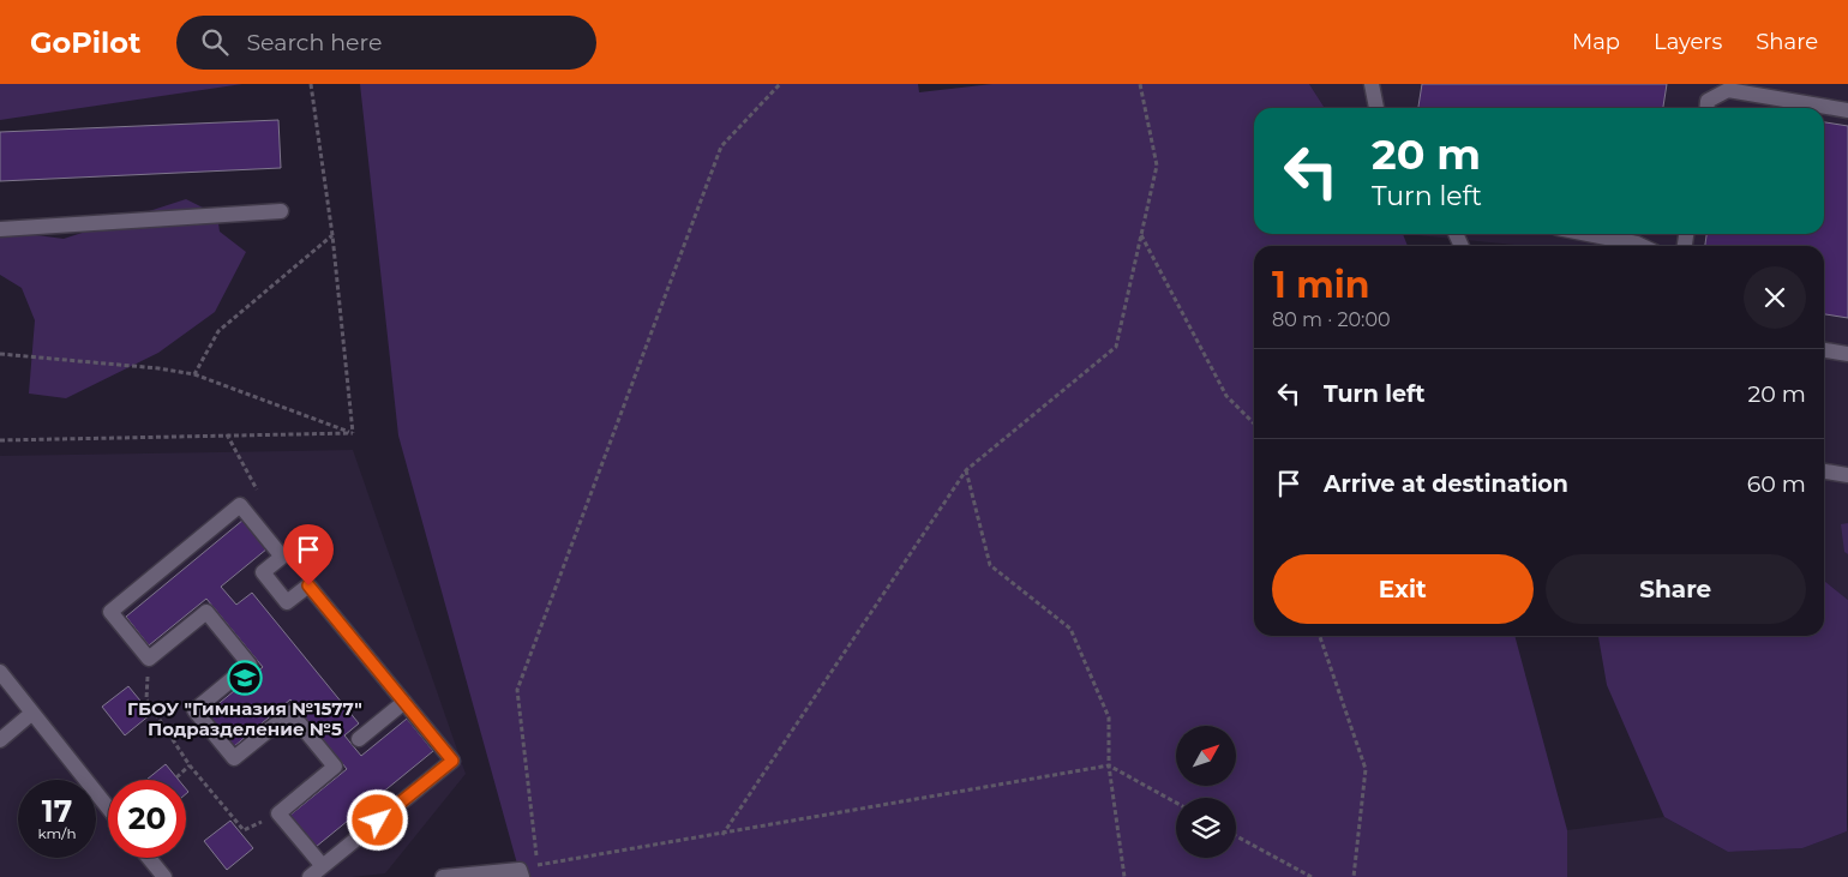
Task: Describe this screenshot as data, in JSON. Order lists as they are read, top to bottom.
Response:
{
  "places": {
    "school or university": ["ГБОУ \"Гимназия №1577\" Подразделение №5"]
  },
  "north": "top right",
  "page": {
    "header": "GoPilot",
    "search": "Search here",
    "nav": ["Map", "Layers", "Share"],
    "turn": ["20 m", "Turn left"],
    "heading": ["1 min", "80 m · 20:00"],
    "list": [
      {
        "name": "Turn left",
        "value": "20 m"
      },
      {
        "name": "Arrive at destination",
        "value": "60 m"
      }
    ],
    "buttons": ["Exit", "Share"],
    "speed": "17 km/h",
    "limit": "20"
  }
}
